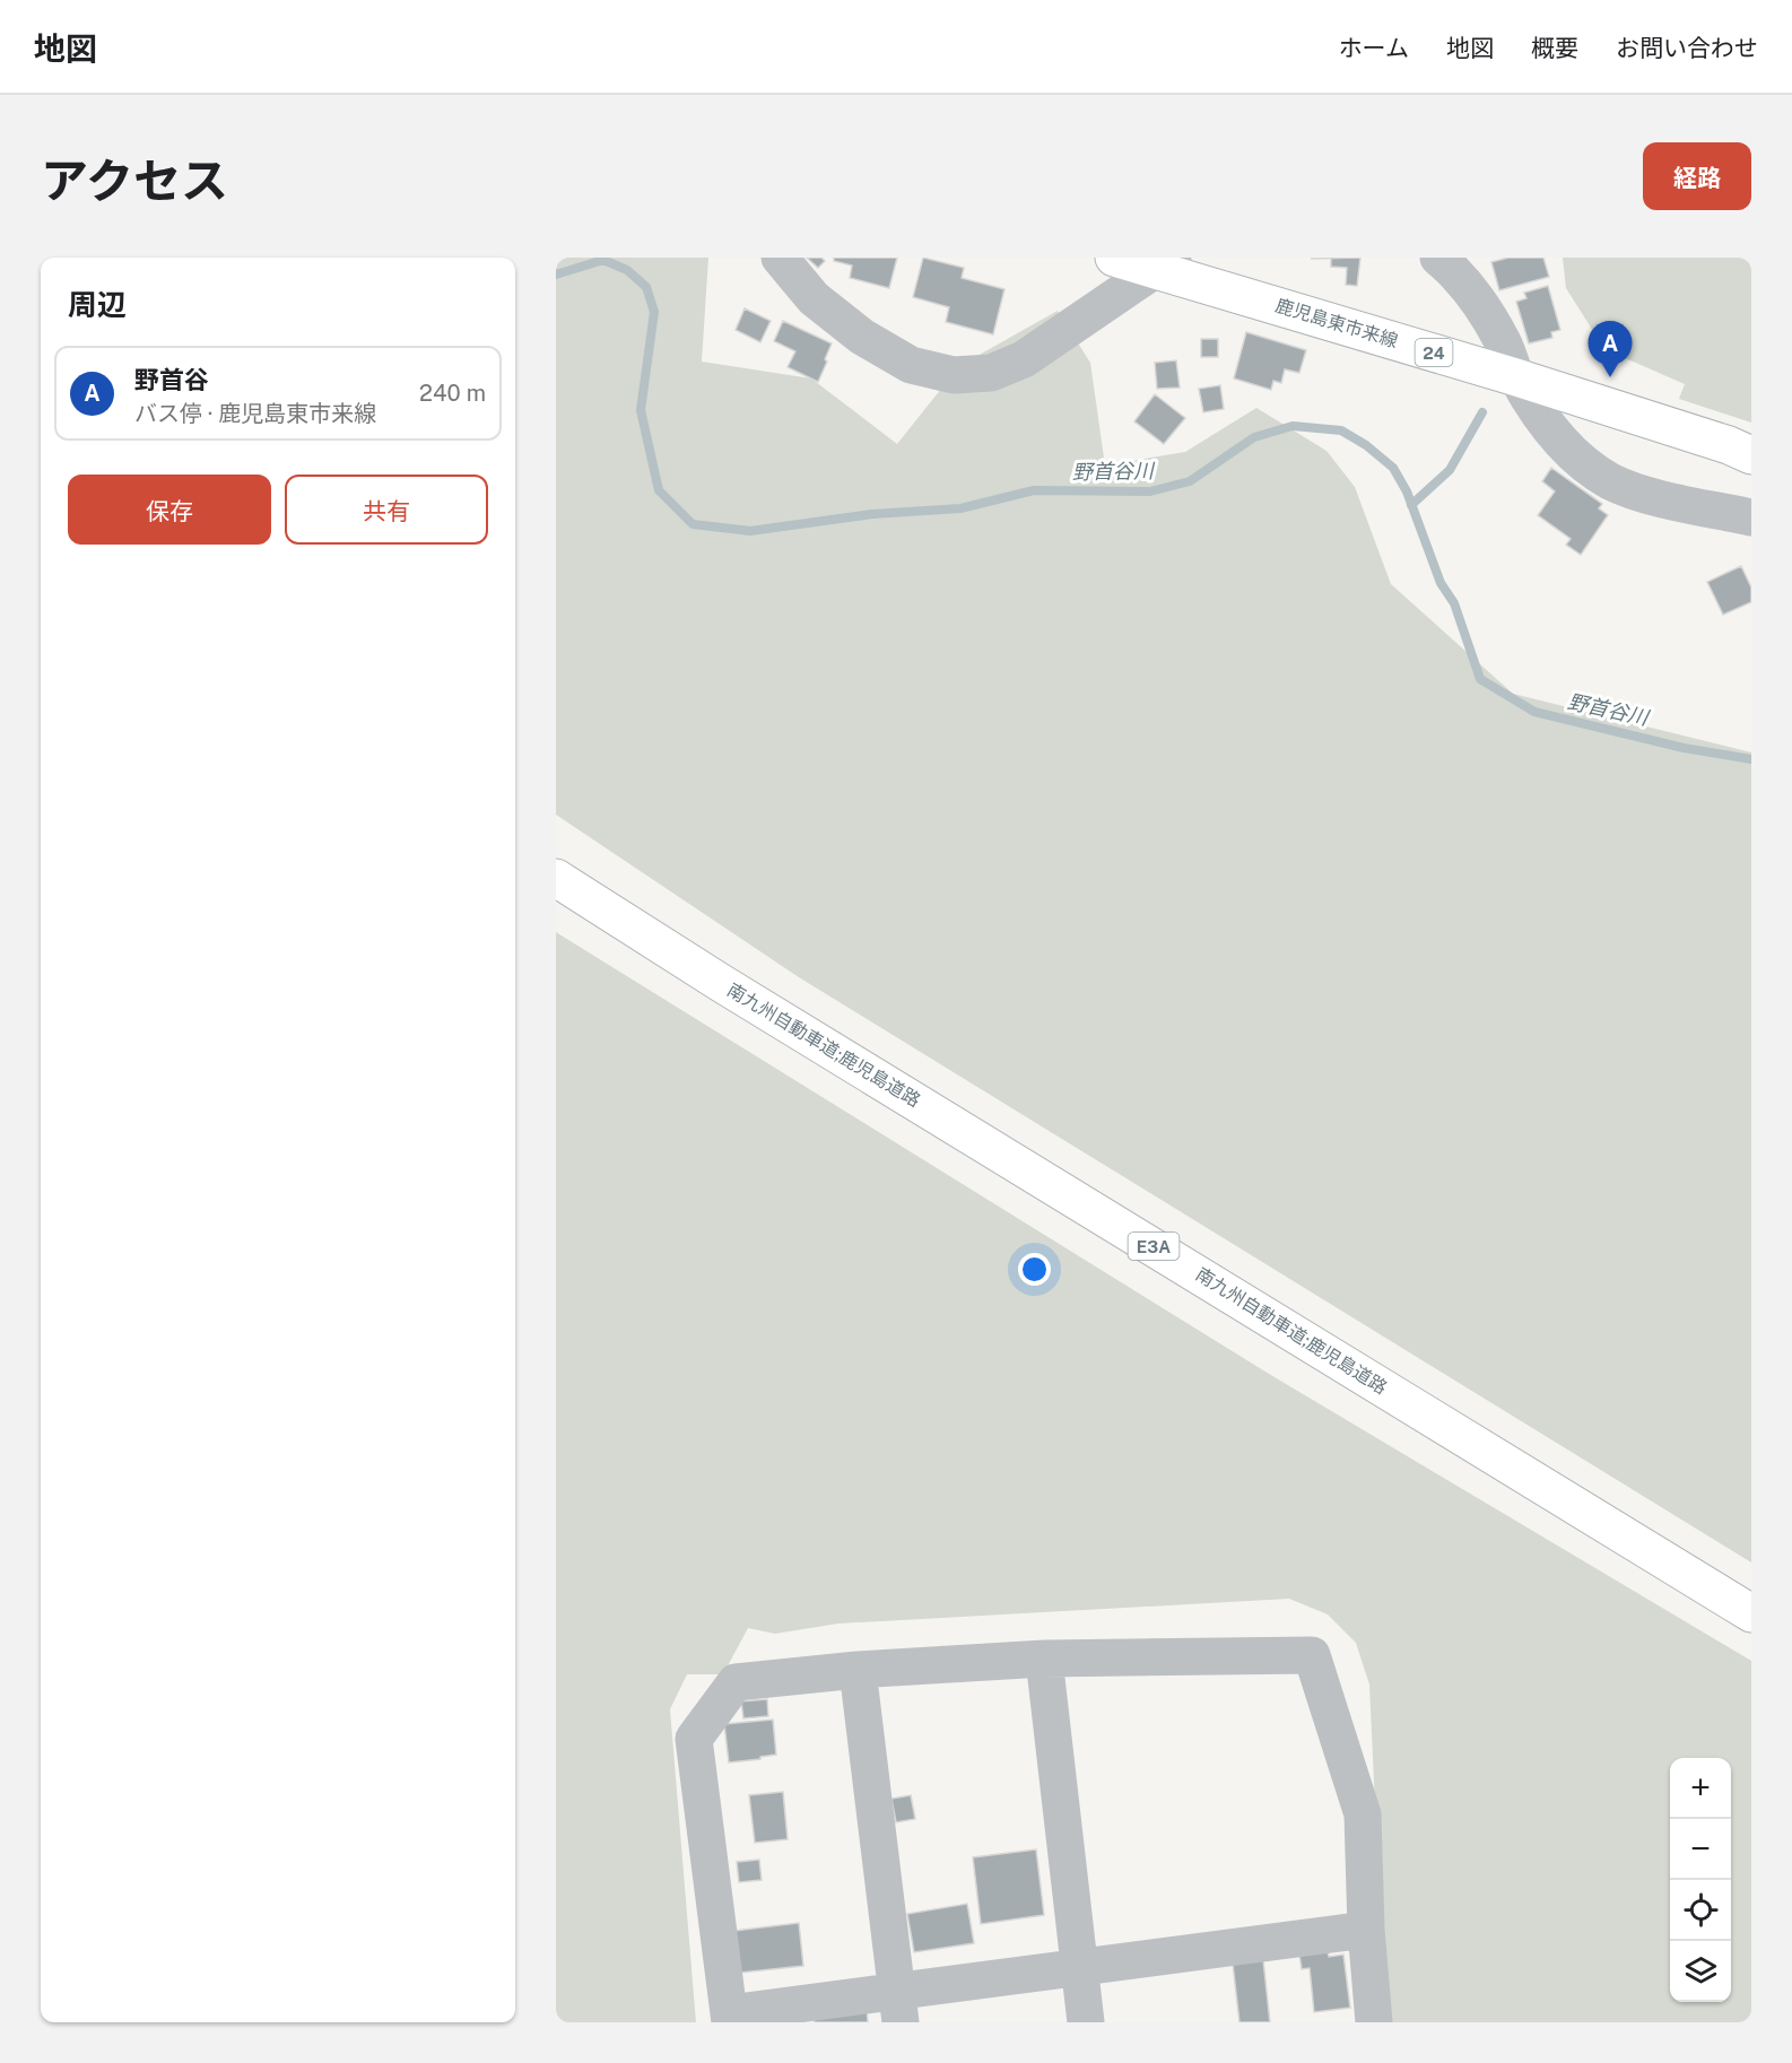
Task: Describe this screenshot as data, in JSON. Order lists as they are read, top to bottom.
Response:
{
  "streets": {
    "main road": [
      "鹿児島東市来線",
      "24",
      "南九州自動車道;鹿児島道路",
      "E3A"
    ]
  },
  "water": ["野首谷川"],
  "page": {
    "header": "地図",
    "nav": [
      "ホーム",
      "地図",
      "概要",
      "お問い合わせ"
    ],
    "title": "アクセス",
    "buttons": [
      "経路",
      ["保存", "共有"]
    ],
    "heading": "周辺",
    "pins": "A",
    "list": [
      {
        "mark": "A",
        "name": "野首谷",
        "note": "バス停 · 鹿児島東市来線",
        "value": "240 m"
      }
    ],
    "map_buttons": ["+", "−"]
  }
}
